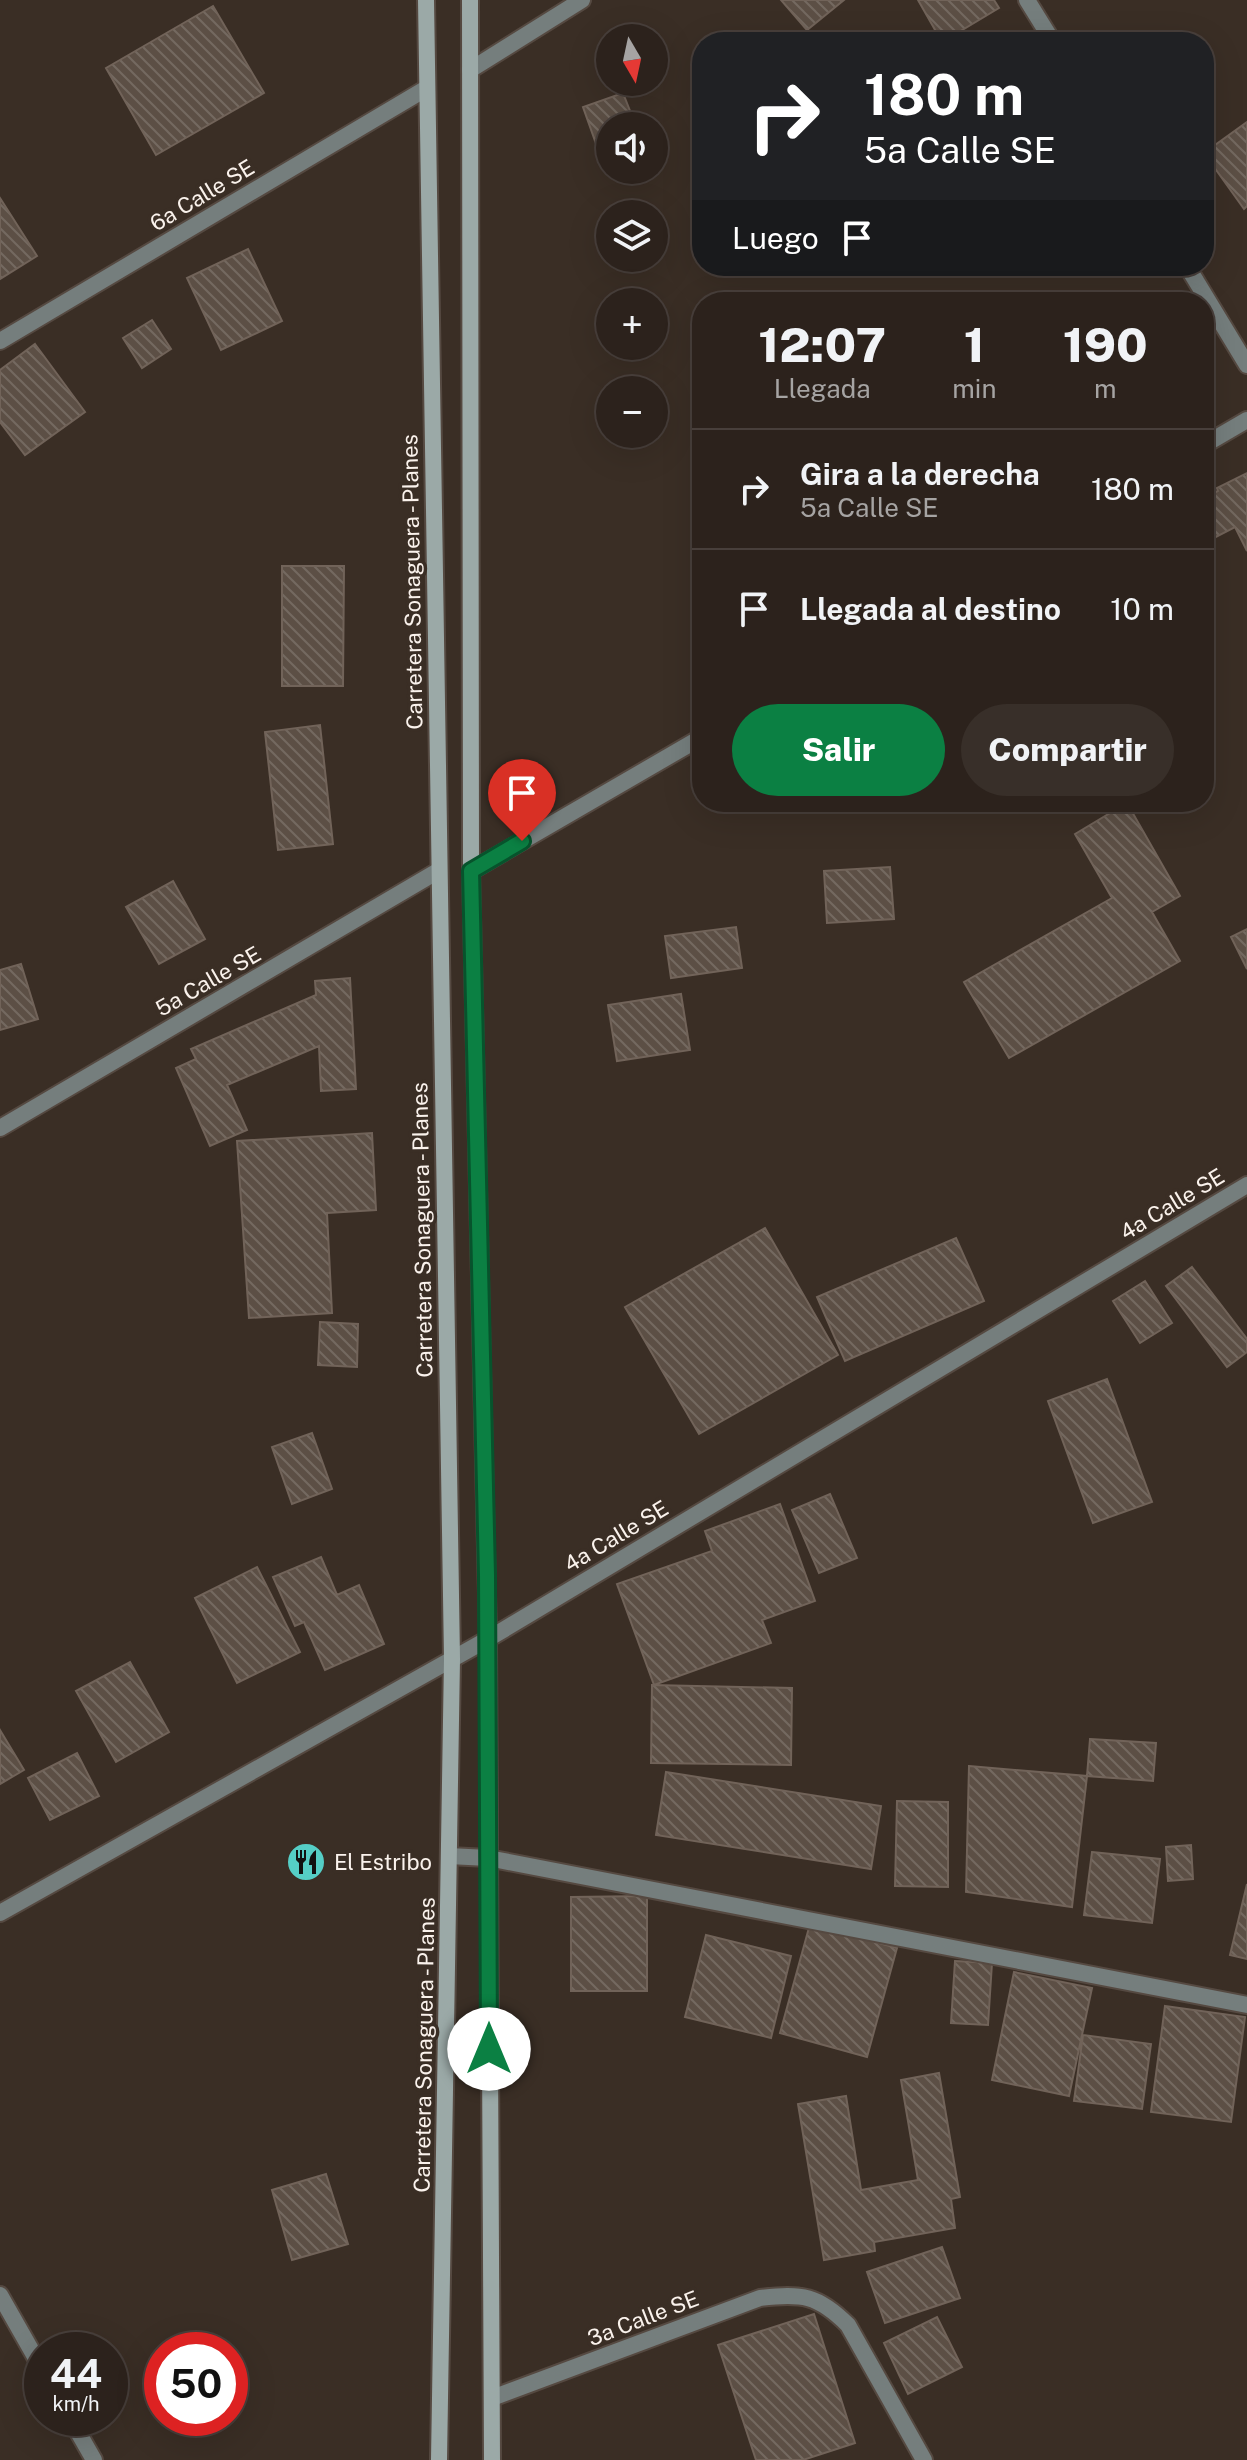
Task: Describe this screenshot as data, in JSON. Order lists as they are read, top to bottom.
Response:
{
  "streets": {
    "main road": ["Carretera Sonaguera - Planes"],
    "street": [
      "6a Calle SE",
      "5a Calle SE",
      "4a Calle SE",
      "3a Calle SE"
    ]
  },
  "crossings": [
    ["6a Calle SE", "Carretera Sonaguera - Planes"],
    ["Carretera Sonaguera - Planes", "5a Calle SE"],
    ["Carretera Sonaguera - Planes", "4a Calle SE"]
  ],
  "places": {
    "restaurant": ["El Estribo"]
  },
  "north": "bottom",
  "page": {
    "map_buttons": ["+", "−"],
    "turn": ["180 m", "5a Calle SE"],
    "then": "Luego",
    "eta": [
      "12:07",
      "Llegada",
      "1",
      "min",
      "190",
      "m"
    ],
    "list": [
      {
        "name": "Gira a la derecha",
        "note": "5a Calle SE",
        "value": "180 m"
      },
      {
        "name": "Llegada al destino",
        "value": "10 m"
      }
    ],
    "buttons": ["Salir", "Compartir"],
    "speed": "44 km/h",
    "limit": "50"
  }
}
